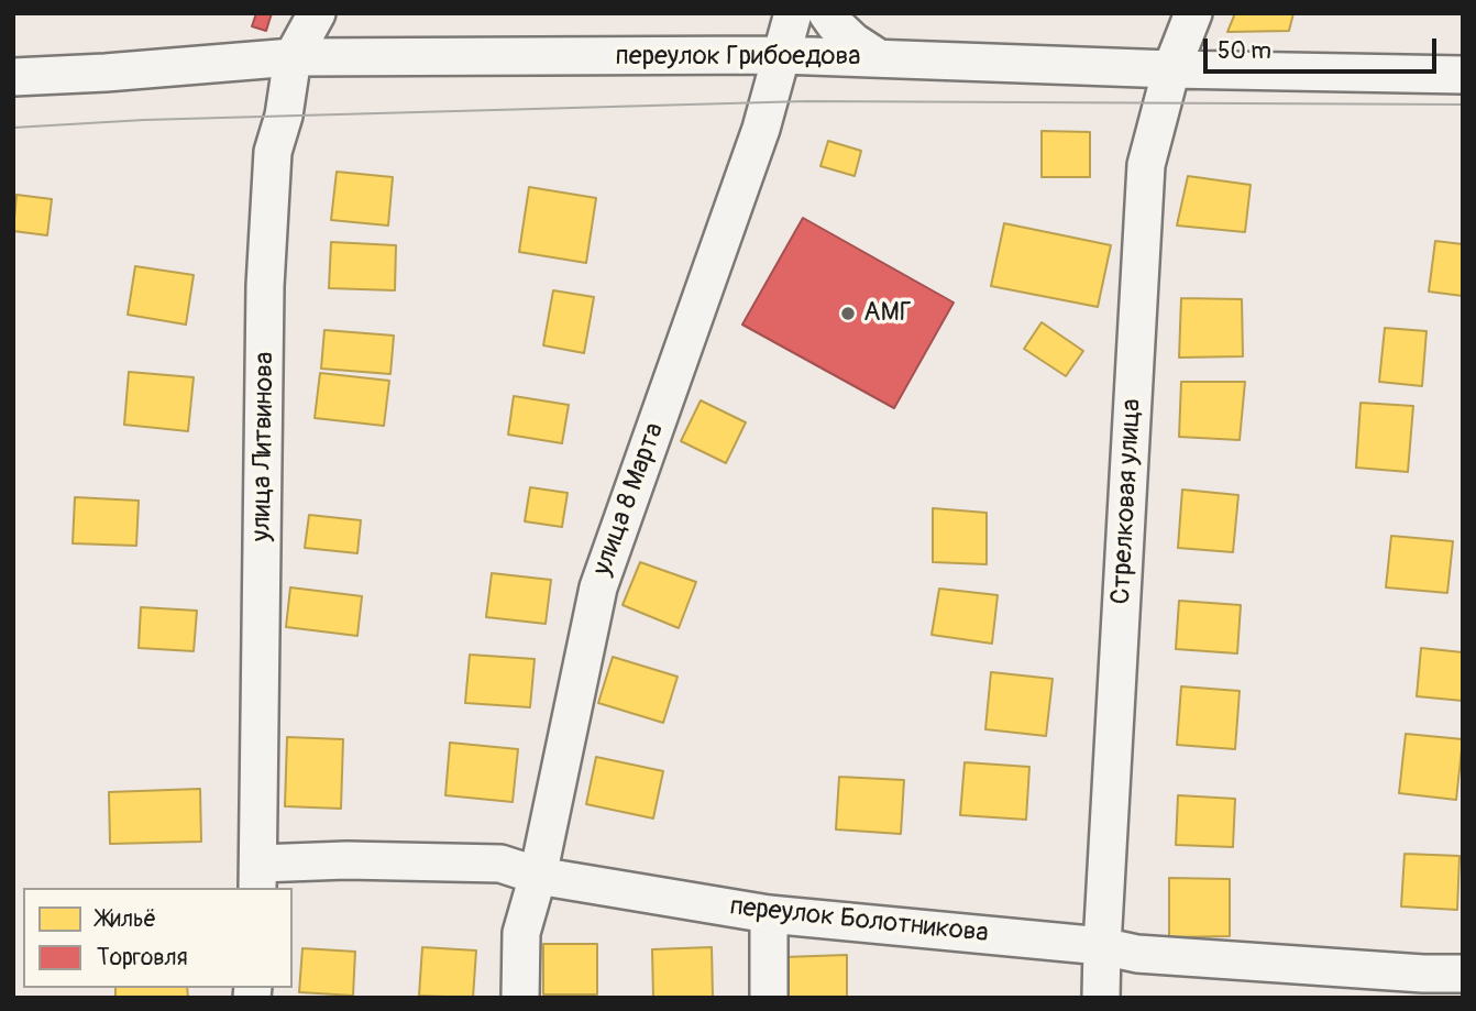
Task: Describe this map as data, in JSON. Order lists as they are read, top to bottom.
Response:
{
  "streets": {
    "street": [
      "переулок Грибоедова",
      "улица Литвинова",
      "улица 8 Марта",
      "Стрелковая улица",
      "переулок Болотникова"
    ]
  },
  "crossings": [
    ["переулок Грибоедова", "улица Литвинова"],
    ["переулок Грибоедова", "улица 8 Марта"],
    ["переулок Грибоедова", "Стрелковая улица"],
    ["улица Литвинова", "переулок Болотникова"],
    ["улица 8 Марта", "переулок Болотникова"],
    ["Стрелковая улица", "переулок Болотникова"]
  ],
  "places": ["АМГ"],
  "legend": ["Жильё", "Торговля"],
  "scale_bar": "50 m"
}
